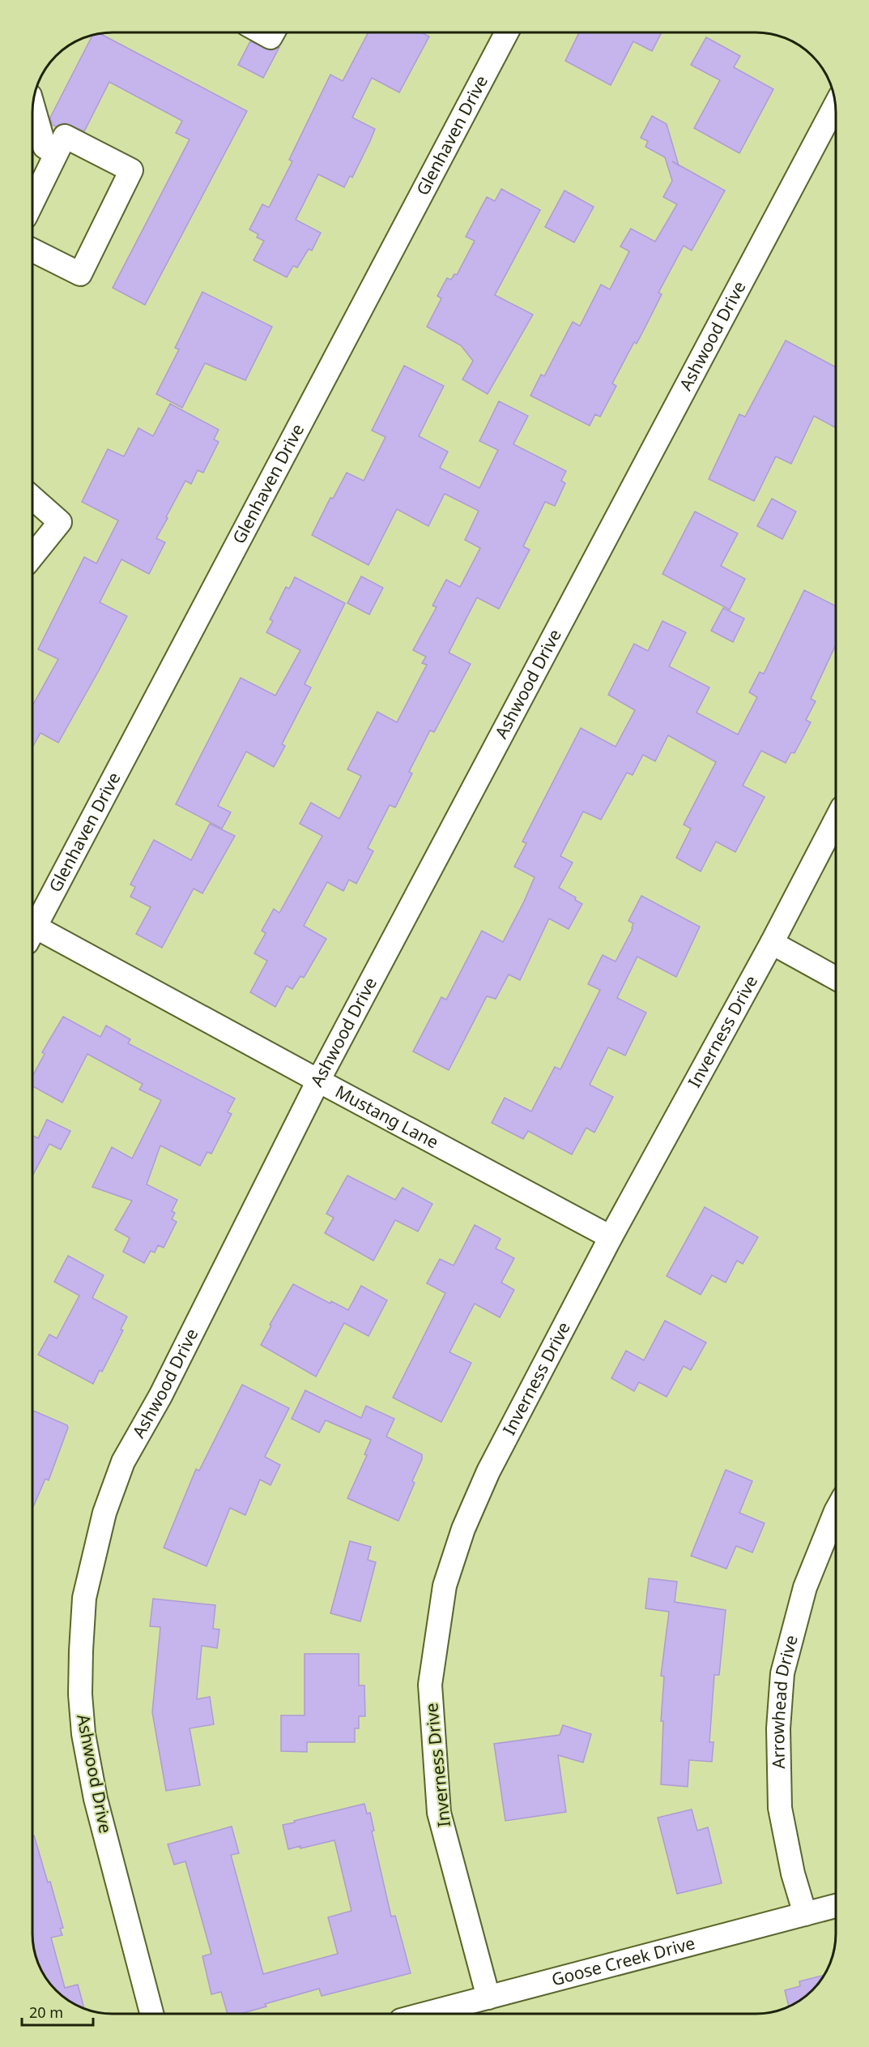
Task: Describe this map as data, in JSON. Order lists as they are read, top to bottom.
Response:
{
  "streets": {
    "street": [
      "Glenhaven Drive",
      "Ashwood Drive",
      "Inverness Drive",
      "Mustang Lane",
      "Arrowhead Drive",
      "Goose Creek Drive"
    ]
  },
  "crossings": [
    ["Ashwood Drive", "Mustang Lane"],
    ["Inverness Drive", "Mustang Lane"],
    ["Inverness Drive", "Goose Creek Drive"],
    ["Arrowhead Drive", "Goose Creek Drive"]
  ],
  "scale_bar": "20 m"
}
